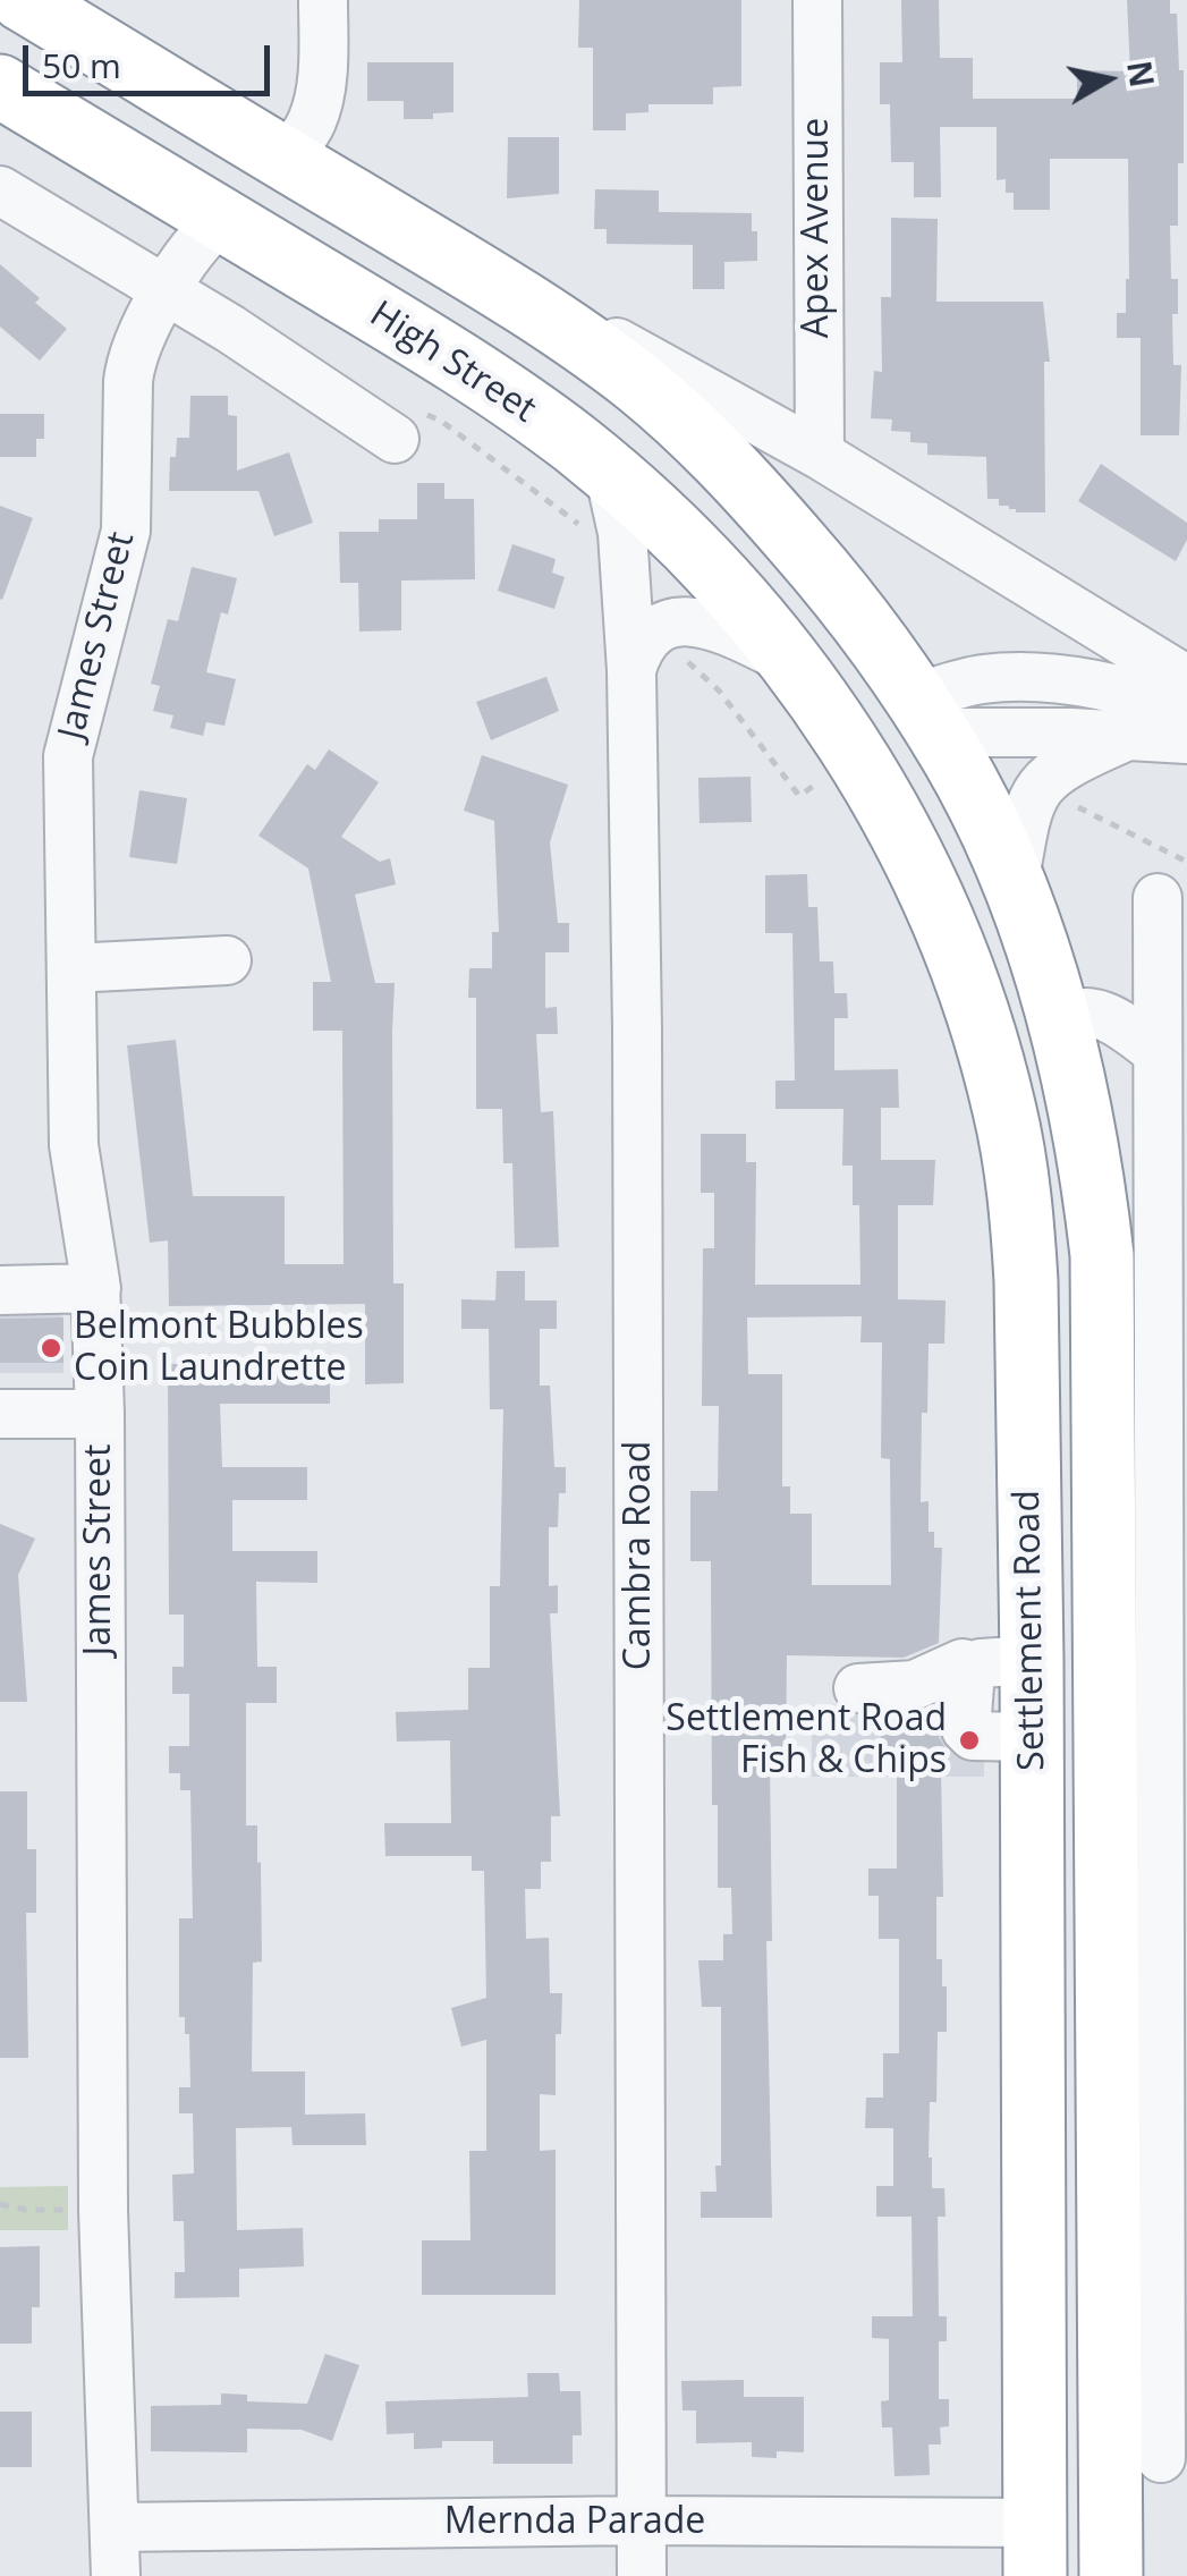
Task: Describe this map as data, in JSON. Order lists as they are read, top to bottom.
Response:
{
  "streets": {
    "highway": ["High Street", "Settlement Road"],
    "street": [
      "Apex Avenue",
      "James Street",
      "Cambra Road",
      "Mernda Parade"
    ]
  },
  "crossings": [
    ["High Street", "James Street"],
    ["High Street", "Cambra Road"],
    ["High Street", "Settlement Road"],
    ["James Street", "Mernda Parade"],
    ["Cambra Road", "Mernda Parade"],
    ["Settlement Road", "Mernda Parade"]
  ],
  "places": ["Belmont Bubbles Coin Laundrette", "Settlement Road Fish & Chips"],
  "scale_bar": "50 m",
  "north": "right"
}
